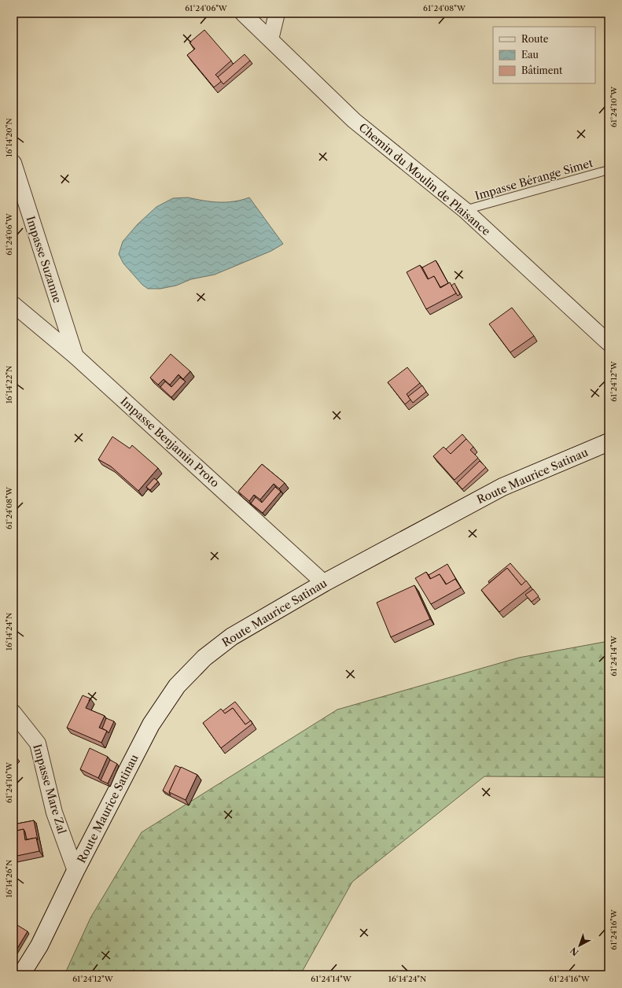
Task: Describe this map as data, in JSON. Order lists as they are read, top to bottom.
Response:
{
  "streets": {
    "main road": ["Route Maurice Satinau"],
    "street": [
      "Chemin du Moulin de Plaisance",
      "Impasse Suzanne",
      "Impasse Benjamin Proto",
      "Impasse Mare Zal"
    ],
    "lane": ["Impasse Bérange Simet"]
  },
  "crossings": [
    ["Chemin du Moulin de Plaisance", "Impasse Bérange Simet"],
    ["Impasse Suzanne", "Impasse Benjamin Proto"],
    ["Impasse Benjamin Proto", "Route Maurice Satinau"],
    ["Route Maurice Satinau", "Impasse Mare Zal"]
  ],
  "legend": ["Route", "Eau", "Bâtiment"],
  "north": "bottom left",
  "coordinates": [
    "61°24'06\"W",
    "61°24'08\"W",
    "61°24'10\"W",
    "16°14'20\"N",
    "61°24'12\"W",
    "16°14'22\"N",
    "16°14'24\"N",
    "61°24'14\"W",
    "16°14'26\"N",
    "61°24'16\"W"
  ]
}
